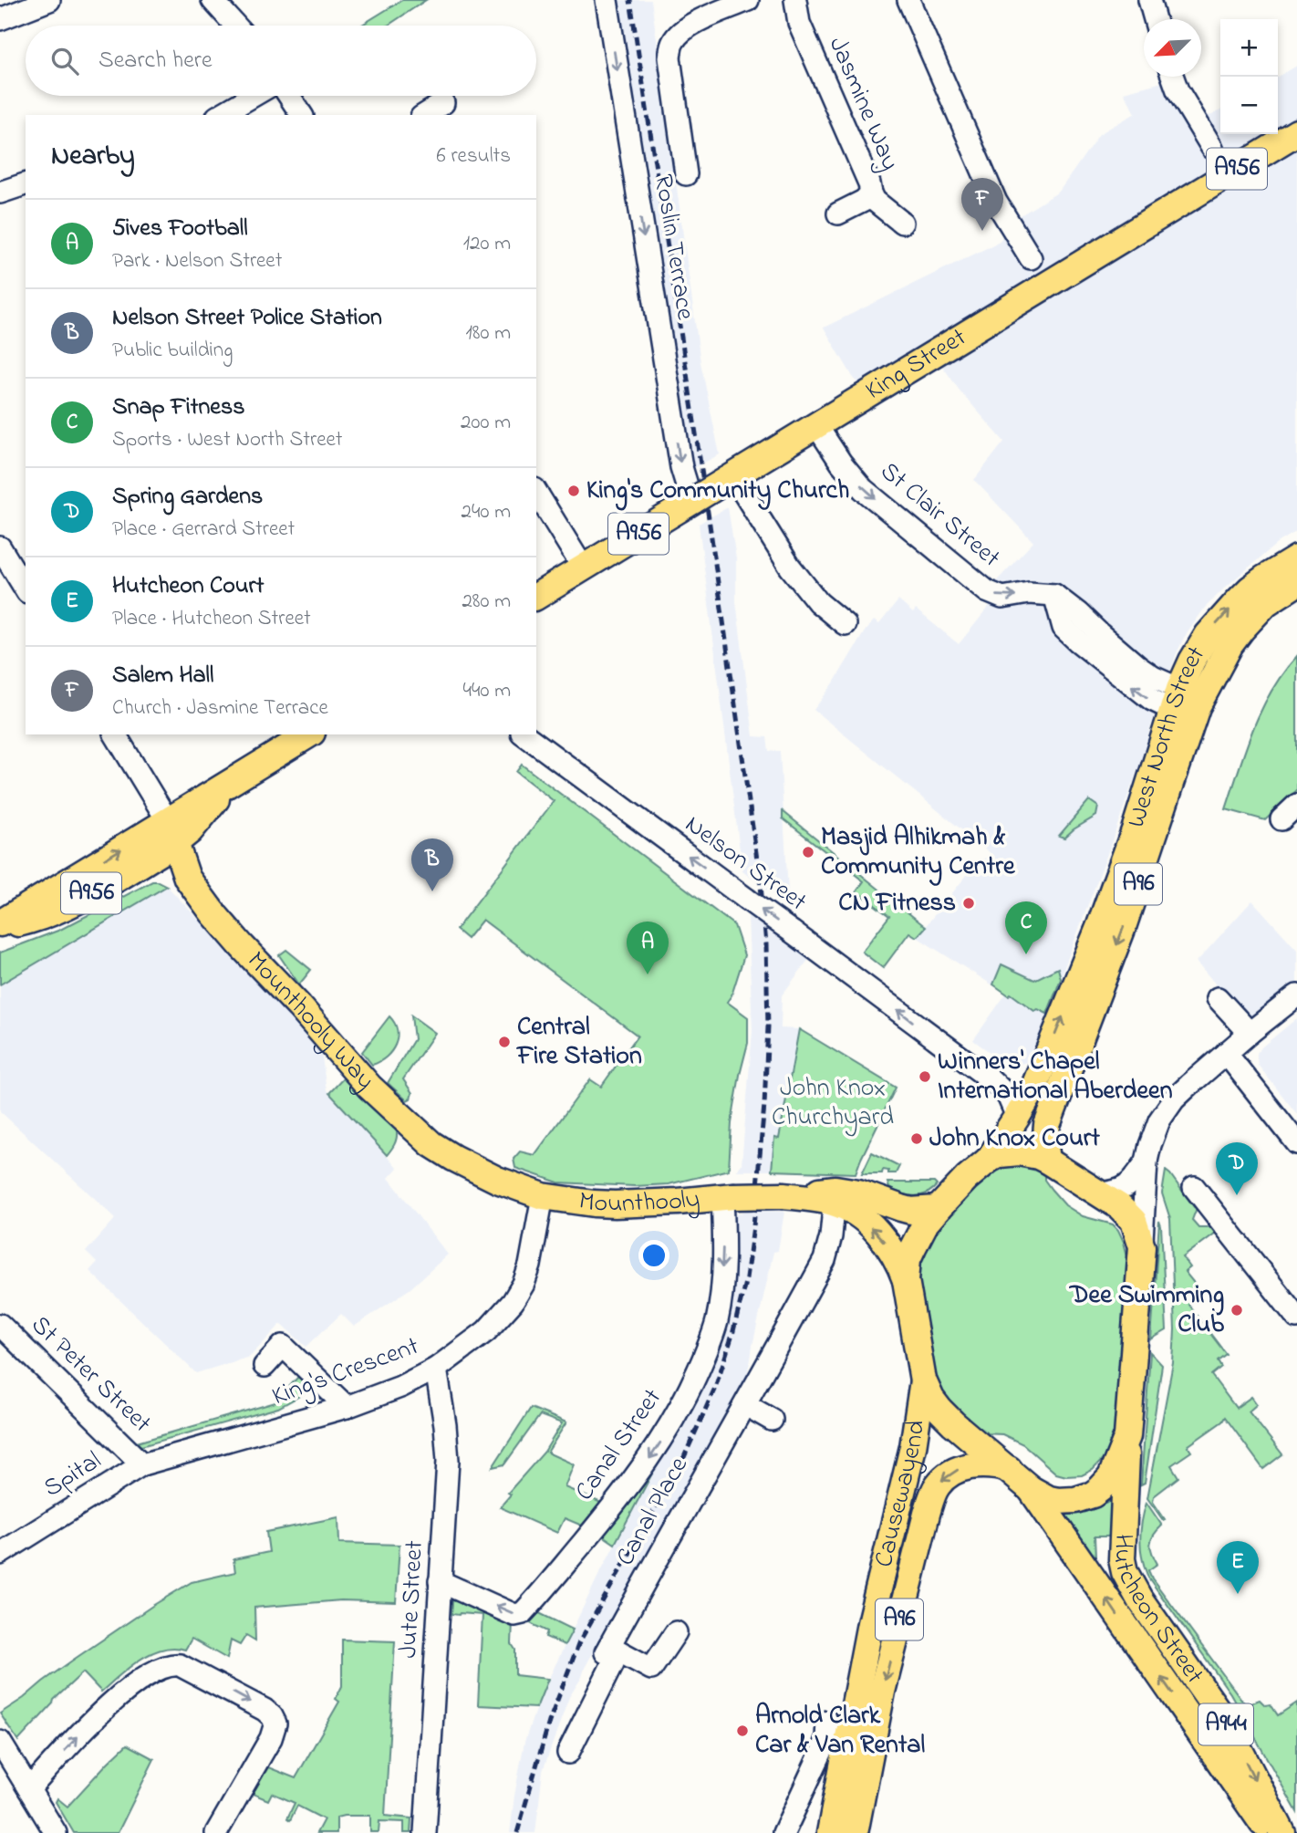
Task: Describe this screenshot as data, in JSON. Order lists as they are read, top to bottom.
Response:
{
  "streets": {
    "main road": [
      "A956",
      "King Street",
      "West North Street",
      "A96",
      "Mounthooly Way",
      "Mounthooly",
      "Causewayend",
      "Hutcheon Street",
      "A944"
    ],
    "street": [
      "Jasmine Way",
      "Roslin Terrace",
      "St Clair Street",
      "Nelson Street",
      "King's Crescent",
      "St Peter Street",
      "Canal Street",
      "Spital",
      "Canal Place",
      "Jute Street"
    ]
  },
  "crossings": [
    ["A956", "Mounthooly Way"],
    ["Roslin Terrace", "King Street"],
    ["King Street", "St Clair Street"],
    ["St Clair Street", "West North Street"],
    ["West North Street", "Nelson Street"],
    ["West North Street", "A96"],
    ["A96", "Mounthooly"],
    ["A96", "Causewayend"],
    ["A96", "Hutcheon Street"],
    ["Mounthooly Way", "Mounthooly"],
    ["Mounthooly", "King's Crescent"],
    ["Mounthooly", "Canal Street"],
    ["Mounthooly", "Canal Place"],
    ["King's Crescent", "St Peter Street"],
    ["King's Crescent", "Spital"],
    ["King's Crescent", "Jute Street"],
    ["St Peter Street", "Spital"],
    ["Canal Street", "Jute Street"]
  ],
  "one_way": ["Roslin Terrace", "Nelson Street", "Canal Street"],
  "parks": ["John Knox Churchyard"],
  "places": [
    "King's Community Church",
    "Masjid Alhikmah & Community Centre",
    "CN Fitness",
    "Central Fire Station",
    "Winners' Chapel International Aberdeen",
    "John Knox Court",
    "Dee Swimming Club",
    "Arnold Clark Car & Van Rental"
  ],
  "north": "bottom left",
  "page": {
    "map_buttons": ["+", "−"],
    "search": "Search here",
    "heading": ["Nearby", "6 results"],
    "pins": [
      "F",
      "B",
      "C",
      "A",
      "D",
      "E"
    ],
    "list": [
      {
        "mark": "A",
        "name": "5ives Football",
        "note": "Park · Nelson Street",
        "value": "120 m"
      },
      {
        "mark": "B",
        "name": "Nelson Street Police Station",
        "note": "Public building",
        "value": "180 m"
      },
      {
        "mark": "C",
        "name": "Snap Fitness",
        "note": "Sports · West North Street",
        "value": "200 m"
      },
      {
        "mark": "D",
        "name": "Spring Gardens",
        "note": "Place · Gerrard Street",
        "value": "240 m"
      },
      {
        "mark": "E",
        "name": "Hutcheon Court",
        "note": "Place · Hutcheon Street",
        "value": "280 m"
      },
      {
        "mark": "F",
        "name": "Salem Hall",
        "note": "Church · Jasmine Terrace",
        "value": "440 m"
      }
    ]
  }
}
